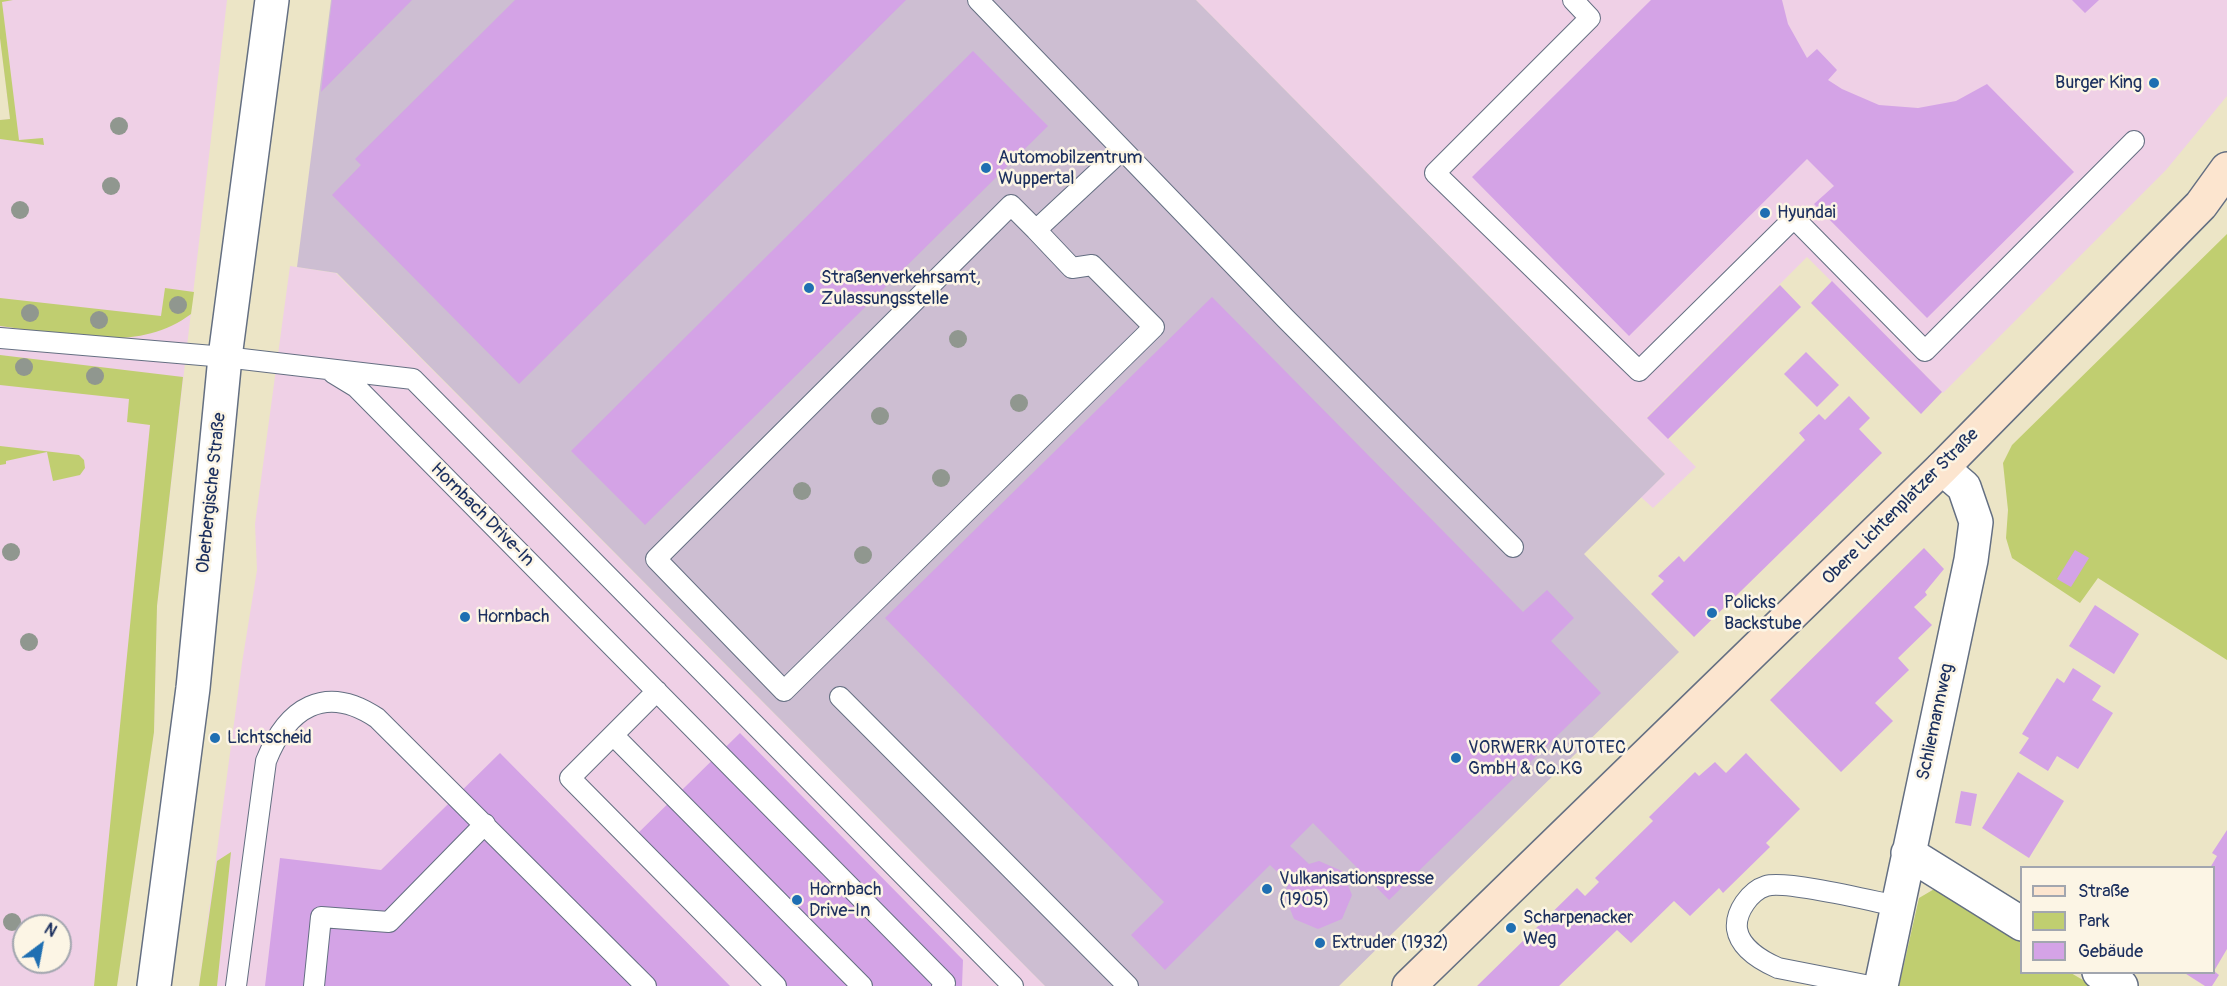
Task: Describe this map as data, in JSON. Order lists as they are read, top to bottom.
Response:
{
  "streets": {
    "main road": ["Obere Lichtenplatzer Straße"],
    "street": ["Oberbergische Straße", "Schliemannweg"],
    "lane": ["Hornbach Drive-In"]
  },
  "crossings": [
    ["Obere Lichtenplatzer Straße", "Schliemannweg"]
  ],
  "places": [
    "Burger King",
    "Automobilzentrum Wuppertal",
    "Hyundai",
    "Straßenverkehrsamt, Zulassungsstelle",
    "Policks Backstube",
    "Hornbach",
    "Lichtscheid",
    "VORWERK AUTOTEC GmbH & Co.KG",
    "Vulkanisationspresse (1905)",
    "Hornbach Drive-In",
    "Scharpenacker Weg",
    "Extruder (1932)"
  ],
  "legend": ["Straße", "Park", "Gebäude"],
  "north": "top right"
}
